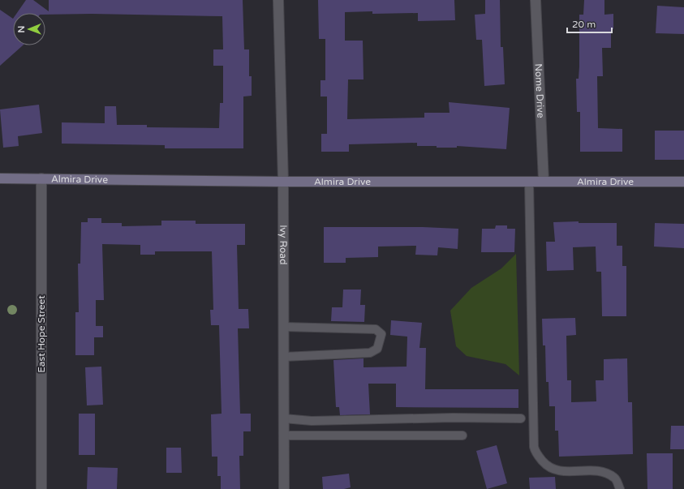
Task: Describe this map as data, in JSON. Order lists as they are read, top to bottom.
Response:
{
  "streets": {
    "street": [
      "Nome Drive",
      "Almira Drive",
      "Ivy Road",
      "East Hope Street"
    ]
  },
  "crossings": [
    ["Nome Drive", "Almira Drive"],
    ["Almira Drive", "Ivy Road"],
    ["Almira Drive", "East Hope Street"]
  ],
  "scale_bar": "20 m",
  "north": "left"
}
